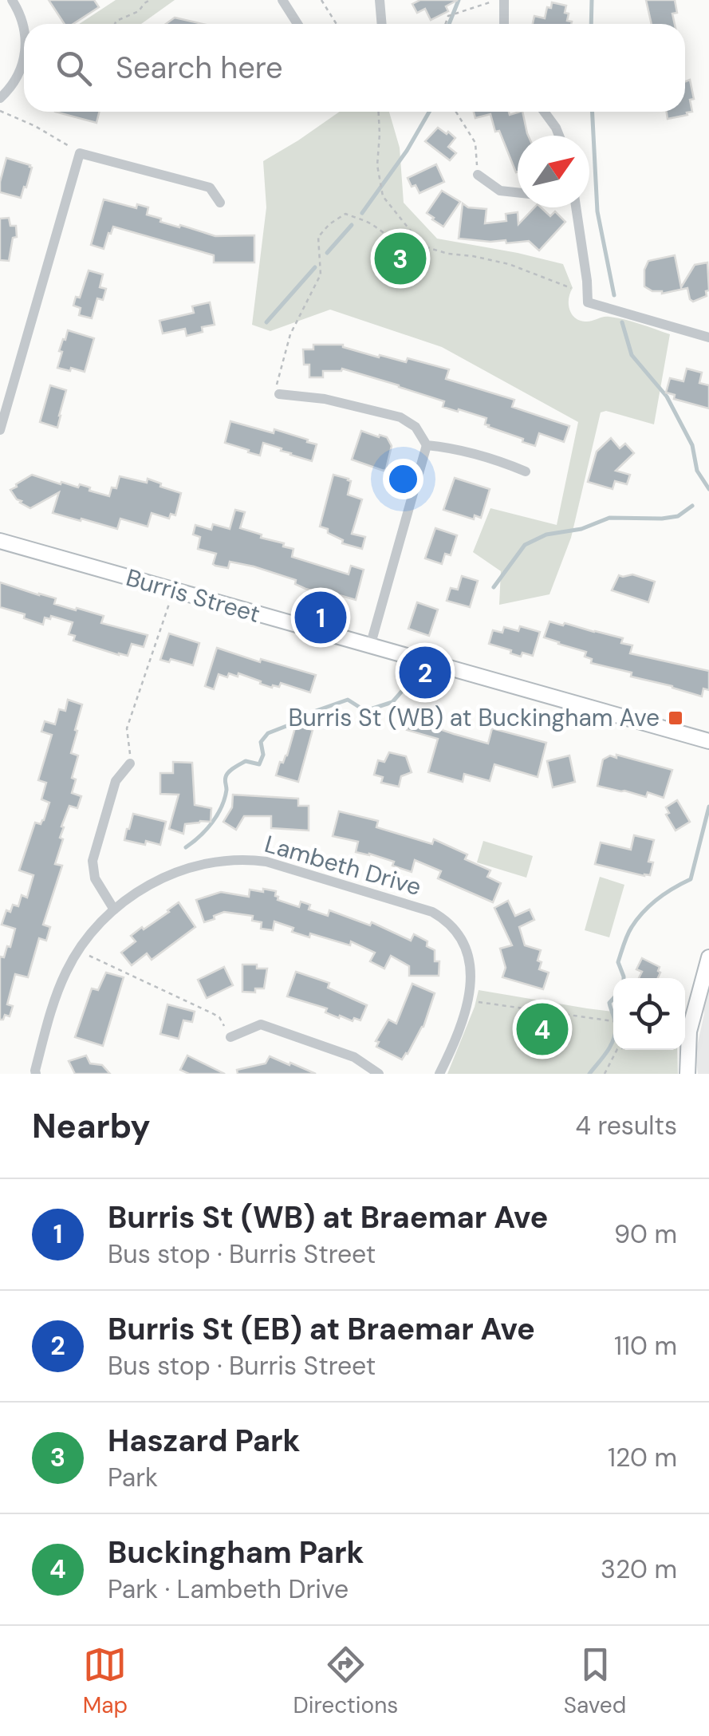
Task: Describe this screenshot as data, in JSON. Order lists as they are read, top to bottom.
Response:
{
  "streets": {
    "street": ["Burris Street", "Lambeth Drive"]
  },
  "places": {
    "transit": ["Burris St (WB) at Buckingham Ave"]
  },
  "north": "top right",
  "page": {
    "search": "Search here",
    "pins": [
      "3",
      "1",
      "2",
      "4"
    ],
    "heading": ["Nearby", "4 results"],
    "list": [
      {
        "mark": "1",
        "name": "Burris St (WB) at Braemar Ave",
        "note": "Bus stop · Burris Street",
        "value": "90 m"
      },
      {
        "mark": "2",
        "name": "Burris St (EB) at Braemar Ave",
        "note": "Bus stop · Burris Street",
        "value": "110 m"
      },
      {
        "mark": "3",
        "name": "Haszard Park",
        "note": "Park",
        "value": "120 m"
      },
      {
        "mark": "4",
        "name": "Buckingham Park",
        "note": "Park · Lambeth Drive",
        "value": "320 m"
      }
    ],
    "nav": ["Map", "Directions", "Saved"]
  }
}
